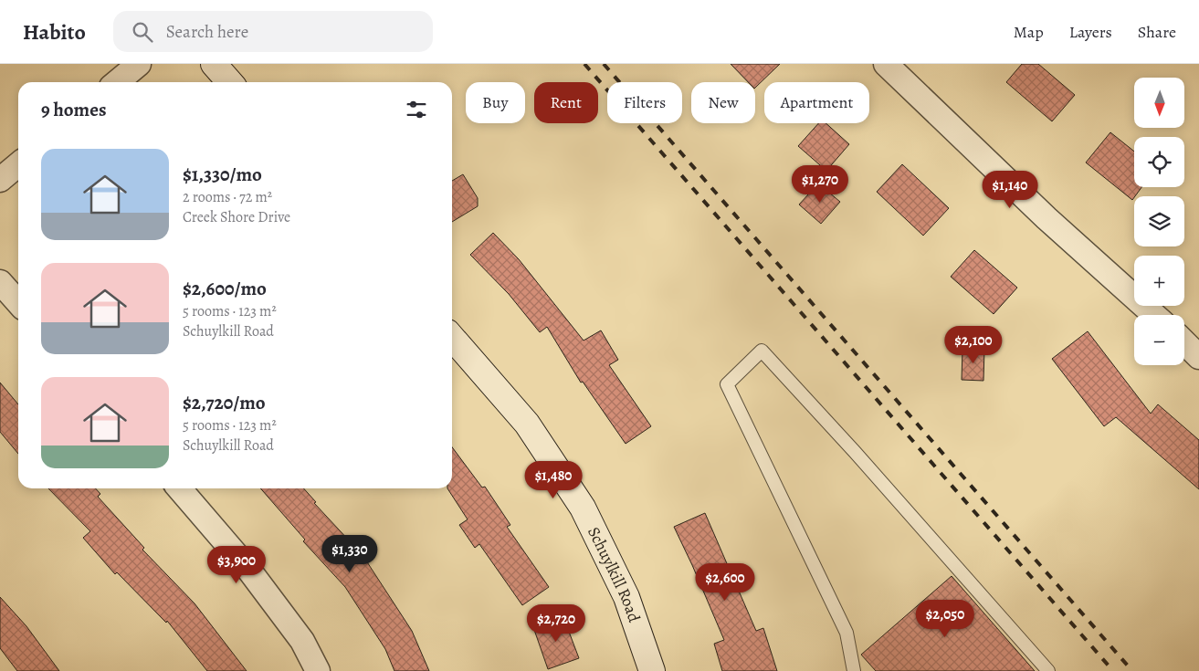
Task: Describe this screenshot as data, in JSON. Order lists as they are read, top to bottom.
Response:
{
  "streets": {
    "street": ["Schuylkill Road"]
  },
  "north": "bottom",
  "page": {
    "header": "Habito",
    "search": "Search here",
    "nav": ["Map", "Layers", "Share"],
    "map_buttons": ["+", "−"],
    "chip": [
      "Buy",
      "Rent",
      "Filters",
      "New",
      "Apartment"
    ],
    "heading": "9 homes",
    "list": [
      {
        "name": "$1,330/mo",
        "note": "2 rooms · 72 m² · Creek Shore Drive"
      },
      {
        "name": "$2,600/mo",
        "note": "5 rooms · 123 m² · Schuylkill Road"
      },
      {
        "name": "$2,720/mo",
        "note": "5 rooms · 123 m² · Schuylkill Road"
      }
    ],
    "price": [
      "$1,270",
      "$1,140",
      "$2,100",
      "$1,480",
      "$1,330",
      "$3,900",
      "$2,600",
      "$2,050",
      "$2,720"
    ]
  }
}
